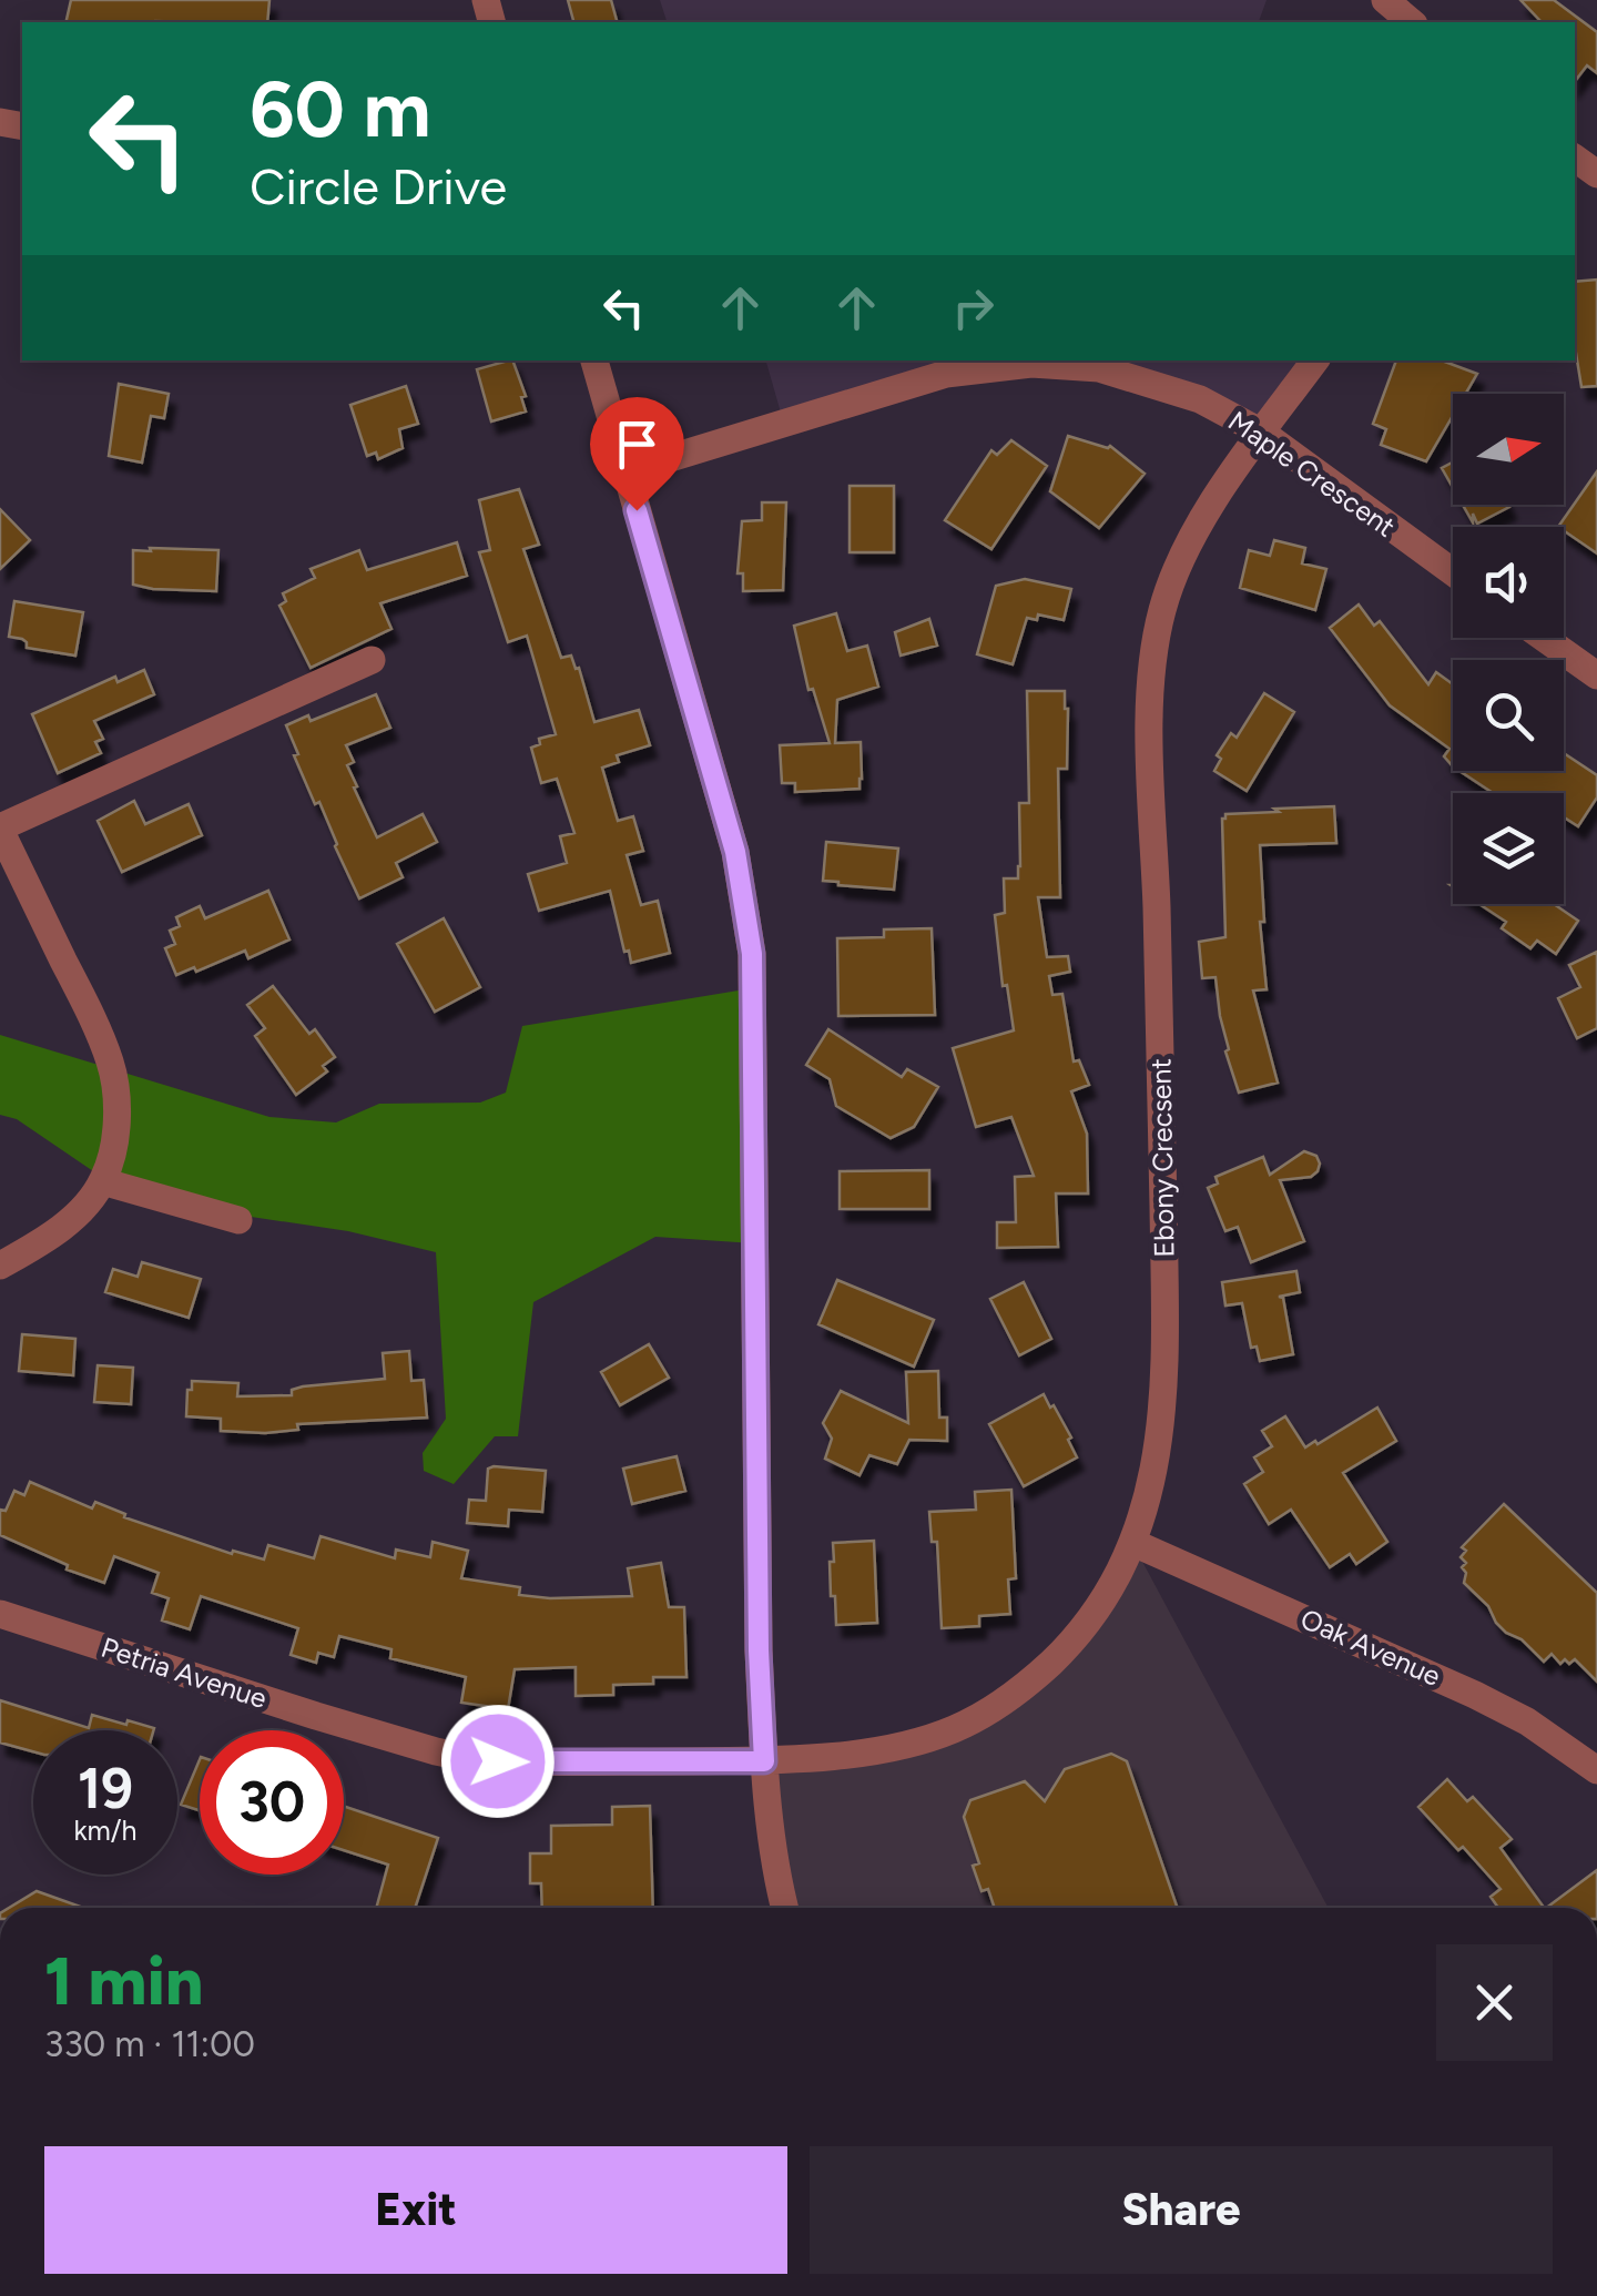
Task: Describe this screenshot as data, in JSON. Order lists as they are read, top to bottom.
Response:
{
  "streets": {
    "street": [
      "Maple Crescent",
      "Ebony Crecsent",
      "Oak Avenue",
      "Petria Avenue"
    ]
  },
  "crossings": [
    ["Maple Crescent", "Ebony Crecsent"],
    ["Ebony Crecsent", "Oak Avenue"],
    ["Ebony Crecsent", "Petria Avenue"]
  ],
  "north": "right",
  "page": {
    "turn": ["60 m", "Circle Drive"],
    "speed": "19 km/h",
    "limit": "30",
    "heading": ["1 min", "330 m · 11:00"],
    "buttons": ["Exit", "Share"]
  }
}
